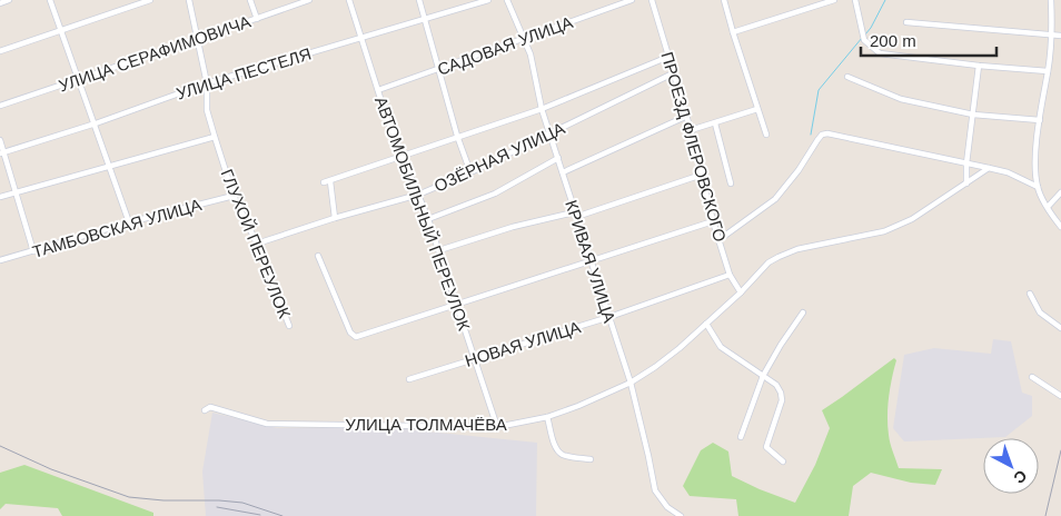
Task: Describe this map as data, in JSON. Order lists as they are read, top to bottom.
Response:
{
  "streets": {
    "street": [
      "САДОВАЯ УЛИЦА",
      "УЛИЦА СЕРАФИМОВИЧА",
      "УЛИЦА ПЕСТЕЛЯ",
      "ПРОЕЗД ФЛЕРОВСКОГО",
      "ОЗЁРНАЯ УЛИЦА",
      "АВТОМОБИЛЬНЫЙ ПЕРЕУЛОК",
      "ТАМБОВСКАЯ УЛИЦА",
      "ГЛУХОЙ ПЕРЕУЛОК",
      "КРИВАЯ УЛИЦА",
      "НОВАЯ УЛИЦА",
      "УЛИЦА ТОЛМАЧЁВА"
    ]
  },
  "crossings": [
    ["САДОВАЯ УЛИЦА", "АВТОМОБИЛЬНЫЙ ПЕРЕУЛОК"],
    ["САДОВАЯ УЛИЦА", "КРИВАЯ УЛИЦА"],
    ["УЛИЦА СЕРАФИМОВИЧА", "ГЛУХОЙ ПЕРЕУЛОК"],
    ["УЛИЦА ПЕСТЕЛЯ", "АВТОМОБИЛЬНЫЙ ПЕРЕУЛОК"],
    ["УЛИЦА ПЕСТЕЛЯ", "ГЛУХОЙ ПЕРЕУЛОК"],
    ["ПРОЕЗД ФЛЕРОВСКОГО", "ОЗЁРНАЯ УЛИЦА"],
    ["ПРОЕЗД ФЛЕРОВСКОГО", "НОВАЯ УЛИЦА"],
    ["ПРОЕЗД ФЛЕРОВСКОГО", "УЛИЦА ТОЛМАЧЁВА"],
    ["ОЗЁРНАЯ УЛИЦА", "АВТОМОБИЛЬНЫЙ ПЕРЕУЛОК"],
    ["ОЗЁРНАЯ УЛИЦА", "ГЛУХОЙ ПЕРЕУЛОК"],
    ["ОЗЁРНАЯ УЛИЦА", "КРИВАЯ УЛИЦА"],
    ["АВТОМОБИЛЬНЫЙ ПЕРЕУЛОК", "НОВАЯ УЛИЦА"],
    ["АВТОМОБИЛЬНЫЙ ПЕРЕУЛОК", "УЛИЦА ТОЛМАЧЁВА"],
    ["ТАМБОВСКАЯ УЛИЦА", "ГЛУХОЙ ПЕРЕУЛОК"],
    ["КРИВАЯ УЛИЦА", "НОВАЯ УЛИЦА"],
    ["КРИВАЯ УЛИЦА", "УЛИЦА ТОЛМАЧЁВА"]
  ],
  "scale_bar": "200 m",
  "north": "bottom right"
}
